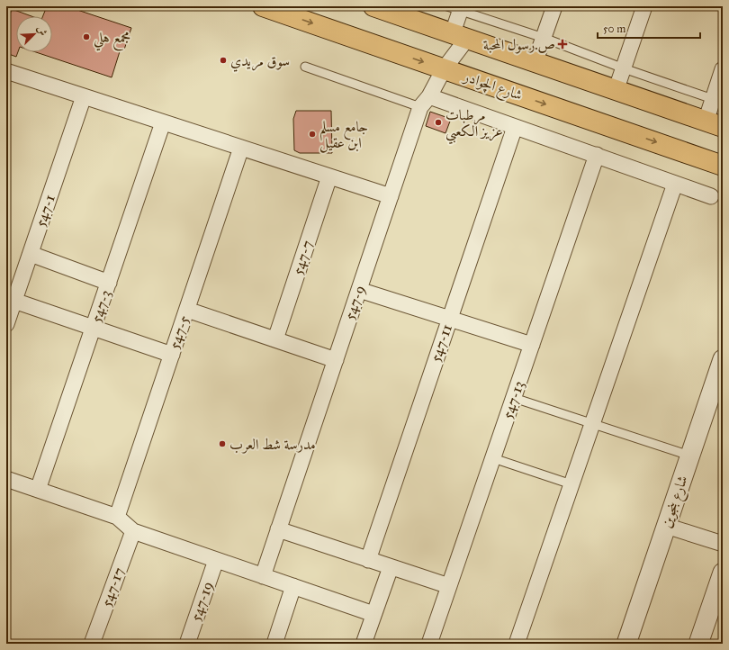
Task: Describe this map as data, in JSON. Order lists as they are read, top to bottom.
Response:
{
  "streets": {
    "main road": ["شارع الچوادر"],
    "street": [
      "547-1",
      "547-7",
      "547-9",
      "547-3",
      "547-5",
      "547-11",
      "547-13",
      "شارع بنجوين",
      "547-17",
      "547-19"
    ]
  },
  "crossings": [
    ["شارع الچوادر", "547-9"]
  ],
  "places": {
    "other": [
      "مجمع هلي",
      "سوق مريدي",
      "مرطبات عزيز الكعبي",
      "جامع مسلم ابن عقيل",
      "مدرسة شط العرب"
    ],
    "health": ["ص.رسول المحبة"]
  },
  "scale_bar": "50 m",
  "north": "top right"
}
